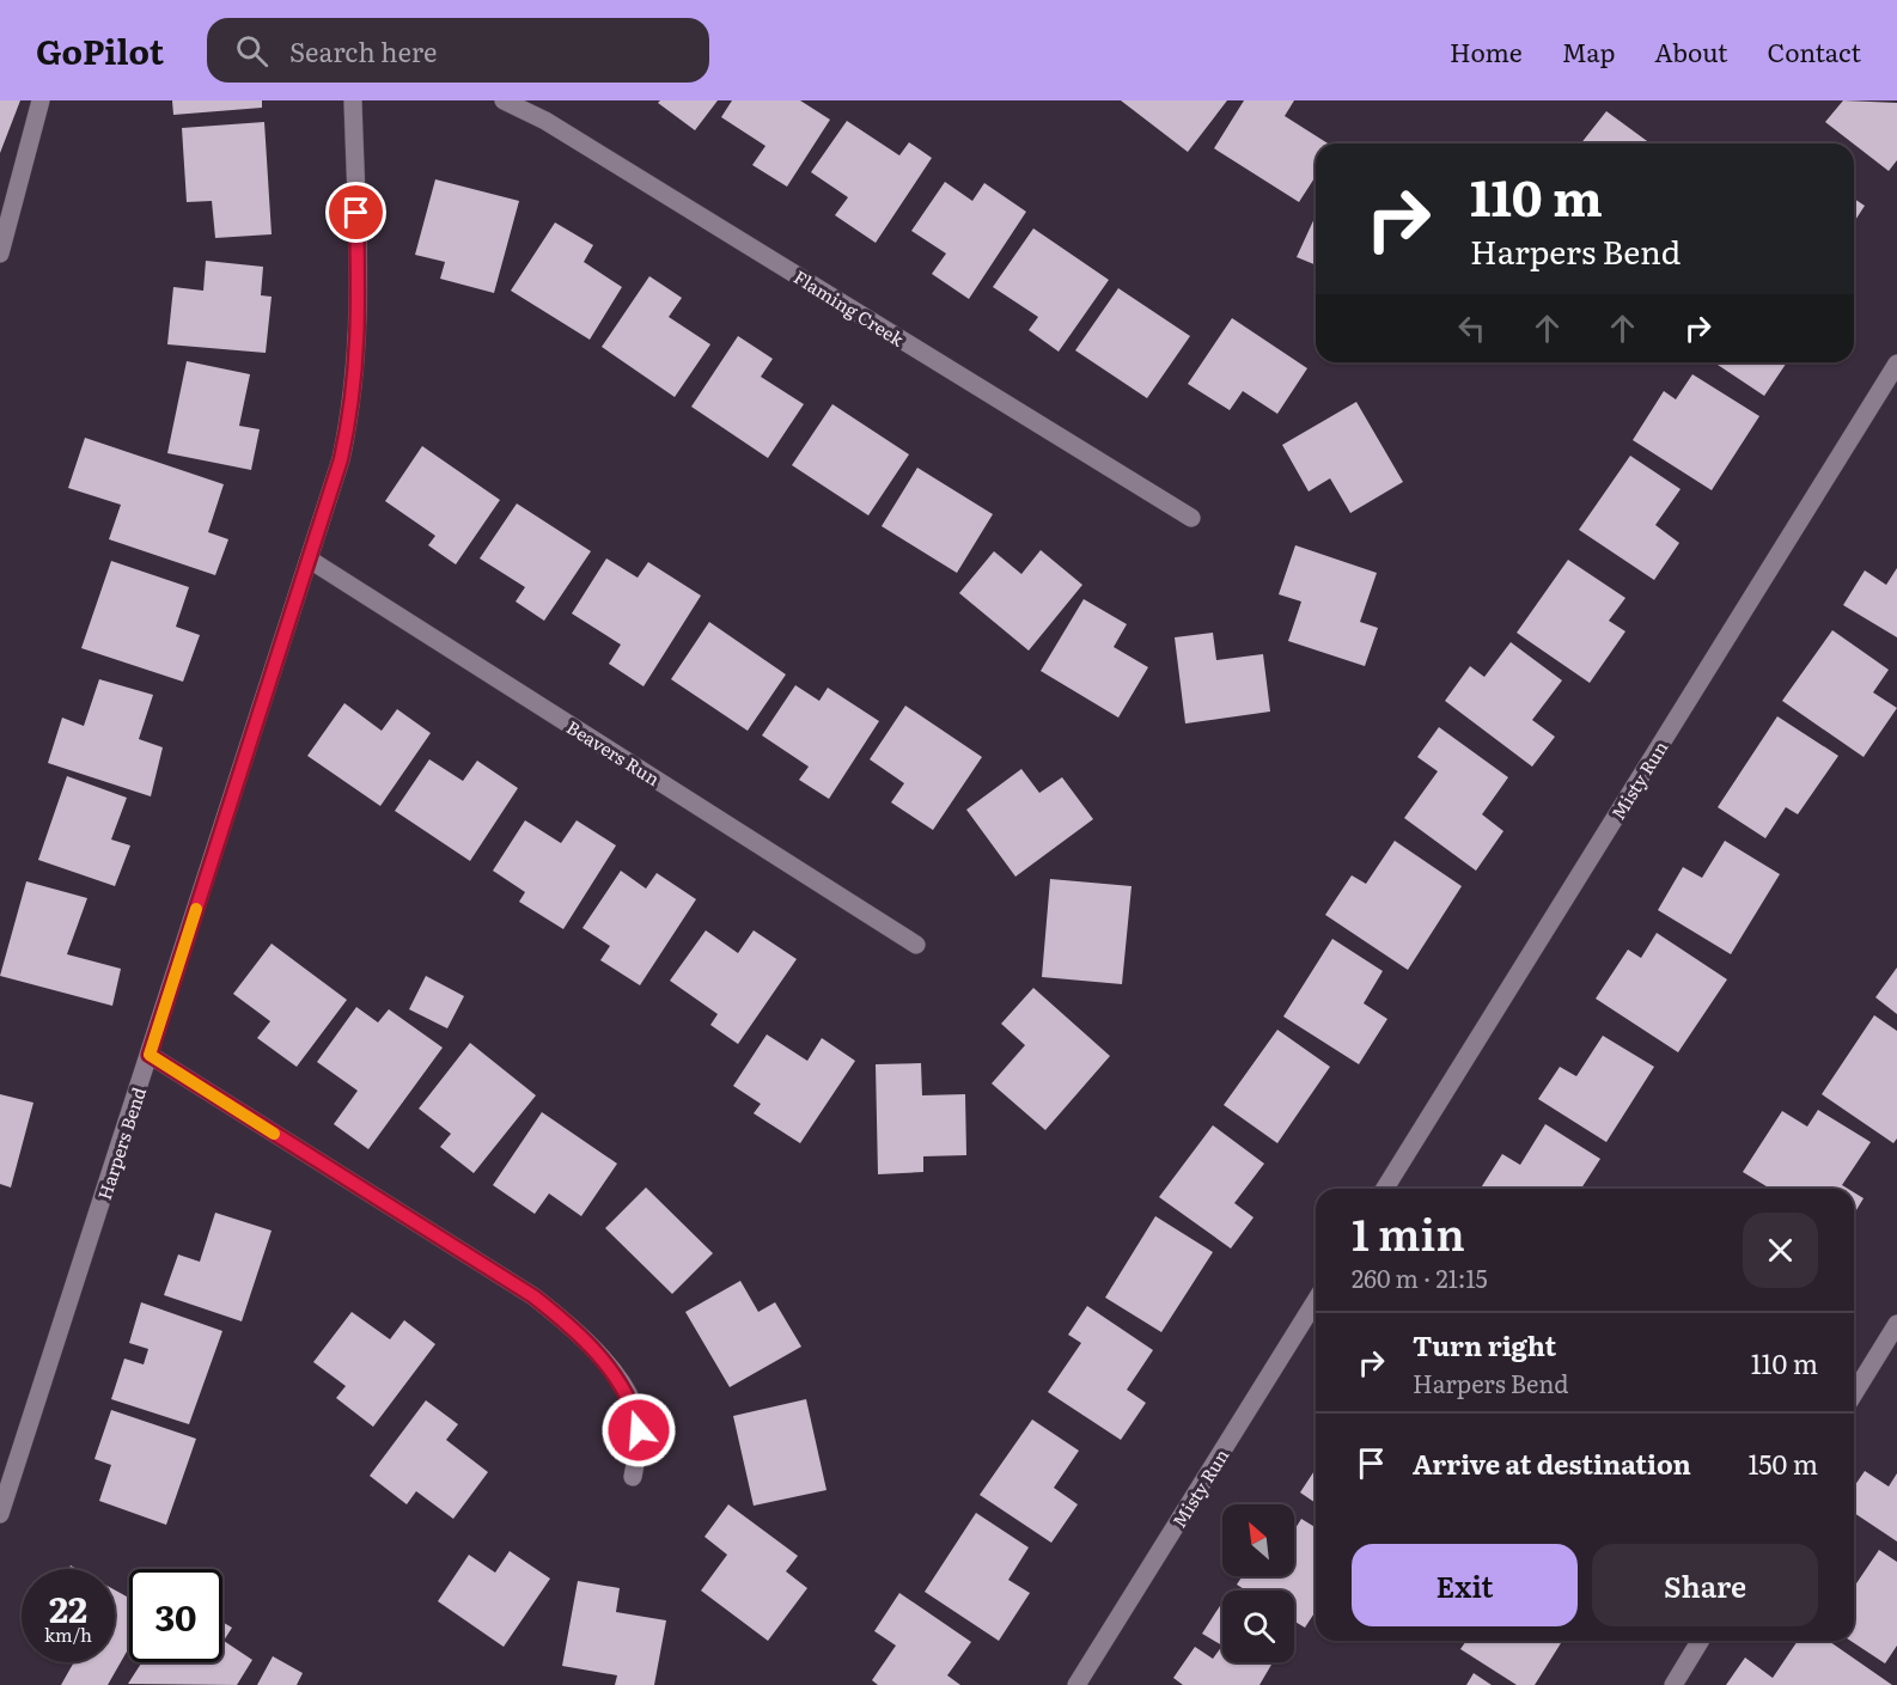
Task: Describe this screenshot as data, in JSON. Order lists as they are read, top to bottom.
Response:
{
  "streets": {
    "street": [
      "Flaming Creek",
      "Beavers Run",
      "Misty Run",
      "Harpers Bend"
    ]
  },
  "crossings": [
    ["Beavers Run", "Harpers Bend"]
  ],
  "north": "top left",
  "page": {
    "header": "GoPilot",
    "search": "Search here",
    "nav": [
      "Home",
      "Map",
      "About",
      "Contact"
    ],
    "turn": ["110 m", "Harpers Bend"],
    "heading": ["1 min", "260 m · 21:15"],
    "list": [
      {
        "name": "Turn right",
        "note": "Harpers Bend",
        "value": "110 m"
      },
      {
        "name": "Arrive at destination",
        "value": "150 m"
      }
    ],
    "buttons": ["Exit", "Share"],
    "speed": "22 km/h",
    "limit": "30"
  }
}
